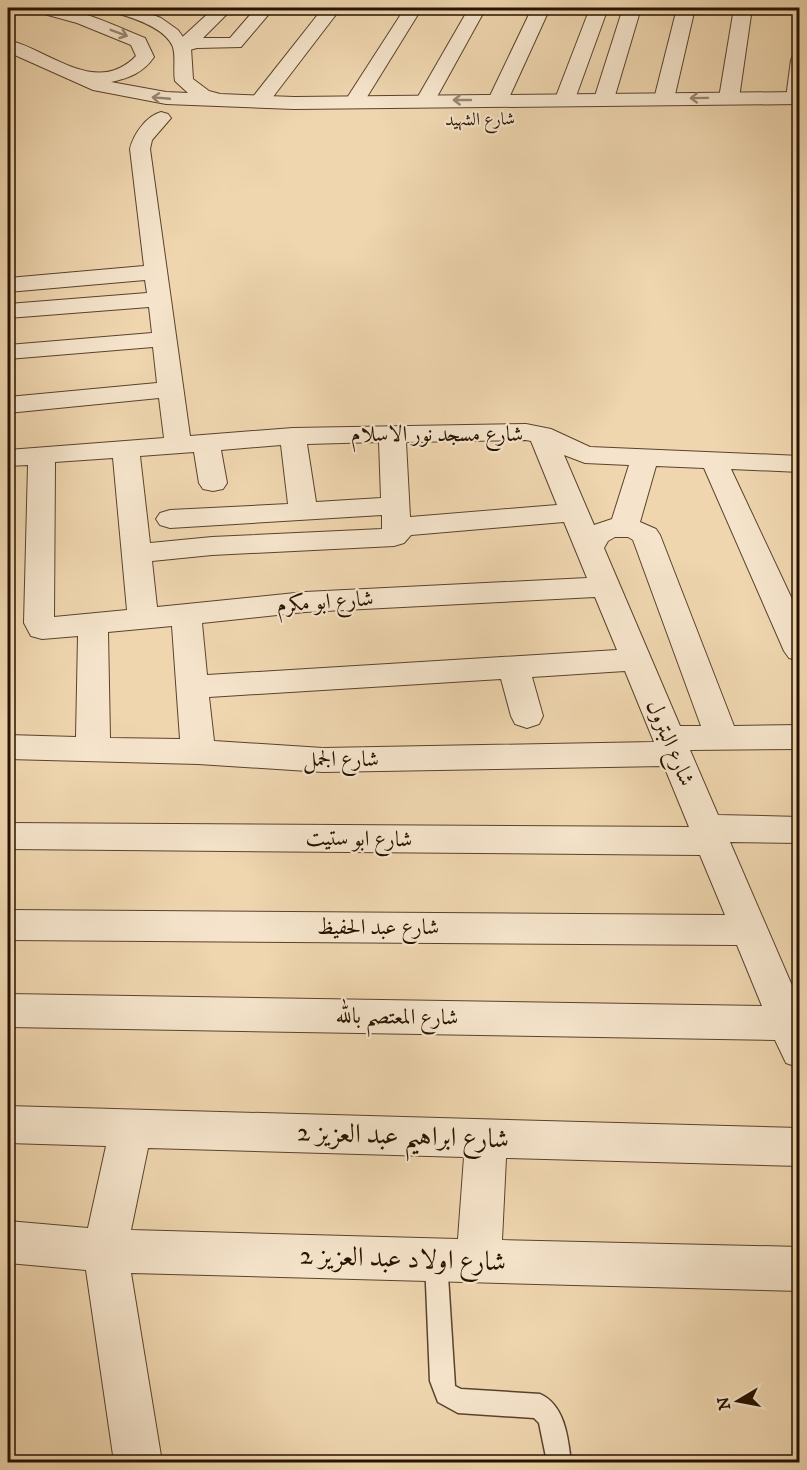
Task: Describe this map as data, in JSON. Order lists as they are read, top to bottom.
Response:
{
  "streets": {
    "street": [
      "شارع الشهيد",
      "شارع مسجد نور الاسلام",
      "شارع ابو مكرم",
      "شارع البترول",
      "شارع الجمل",
      "شارع ابو ستيت",
      "شارع عبد الحفيظ",
      "شارع المعتصم بالله",
      "شارع ابراهيم عبد العزيز 2",
      "شارع اولاد عبد العزيز 2"
    ]
  },
  "crossings": [
    ["شارع مسجد نور الاسلام", "شارع ابو مكرم"],
    ["شارع مسجد نور الاسلام", "شارع البترول"],
    ["شارع ابو مكرم", "شارع البترول"],
    ["شارع البترول", "شارع الجمل"],
    ["شارع البترول", "شارع ابو ستيت"],
    ["شارع البترول", "شارع عبد الحفيظ"],
    ["شارع البترول", "شارع المعتصم بالله"]
  ],
  "north": "left"
}
